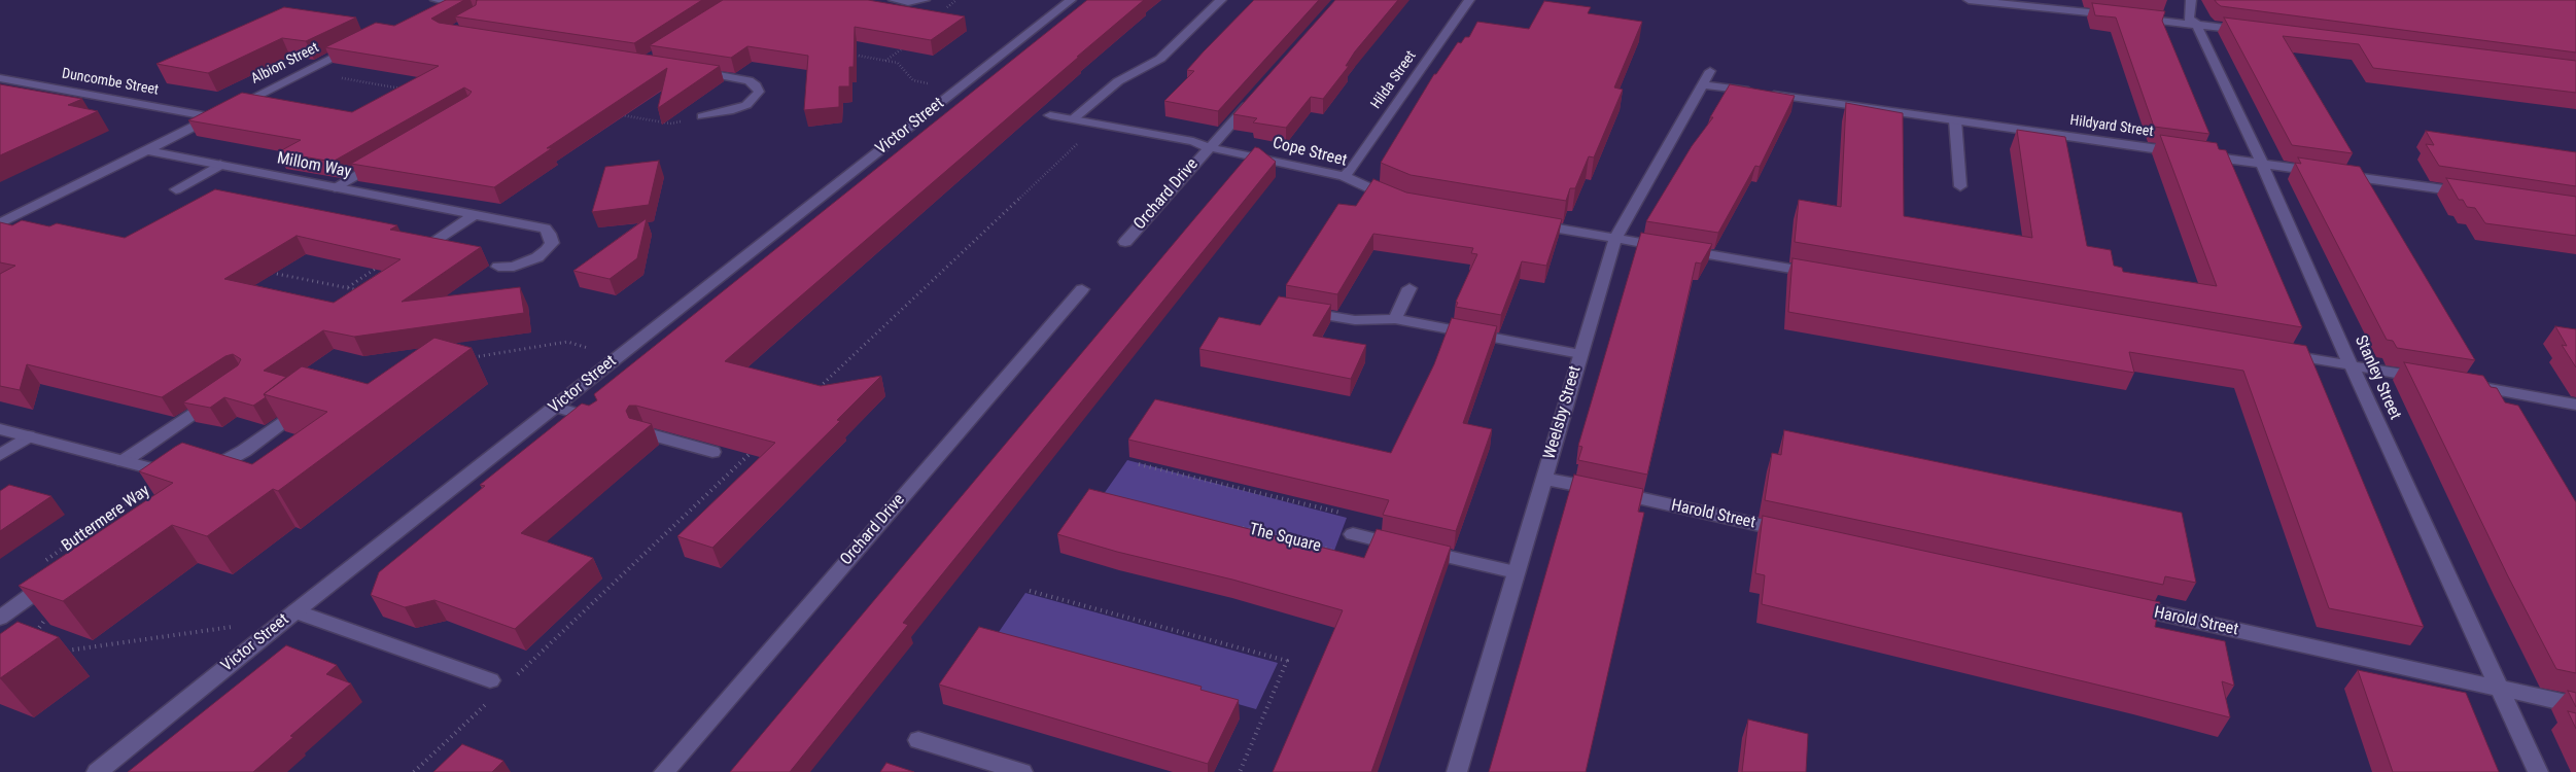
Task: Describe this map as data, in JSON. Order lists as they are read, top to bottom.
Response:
{
  "streets": {
    "street": [
      "Albion Street",
      "Hilda Street",
      "Duncombe Street",
      "Victor Street",
      "Hildyard Street",
      "Cope Street",
      "Millom Way",
      "Orchard Drive",
      "Stanley Street",
      "Weelsby Street",
      "Harold Street",
      "Buttermere Way"
    ],
    "path": ["The Square"]
  },
  "crossings": [
    ["Albion Street", "Duncombe Street"],
    ["Albion Street", "Millom Way"],
    ["Hilda Street", "Cope Street"],
    ["Hildyard Street", "Stanley Street"],
    ["Hildyard Street", "Weelsby Street"],
    ["Cope Street", "Orchard Drive"],
    ["Stanley Street", "Harold Street"],
    ["Weelsby Street", "Harold Street"]
  ]
}
